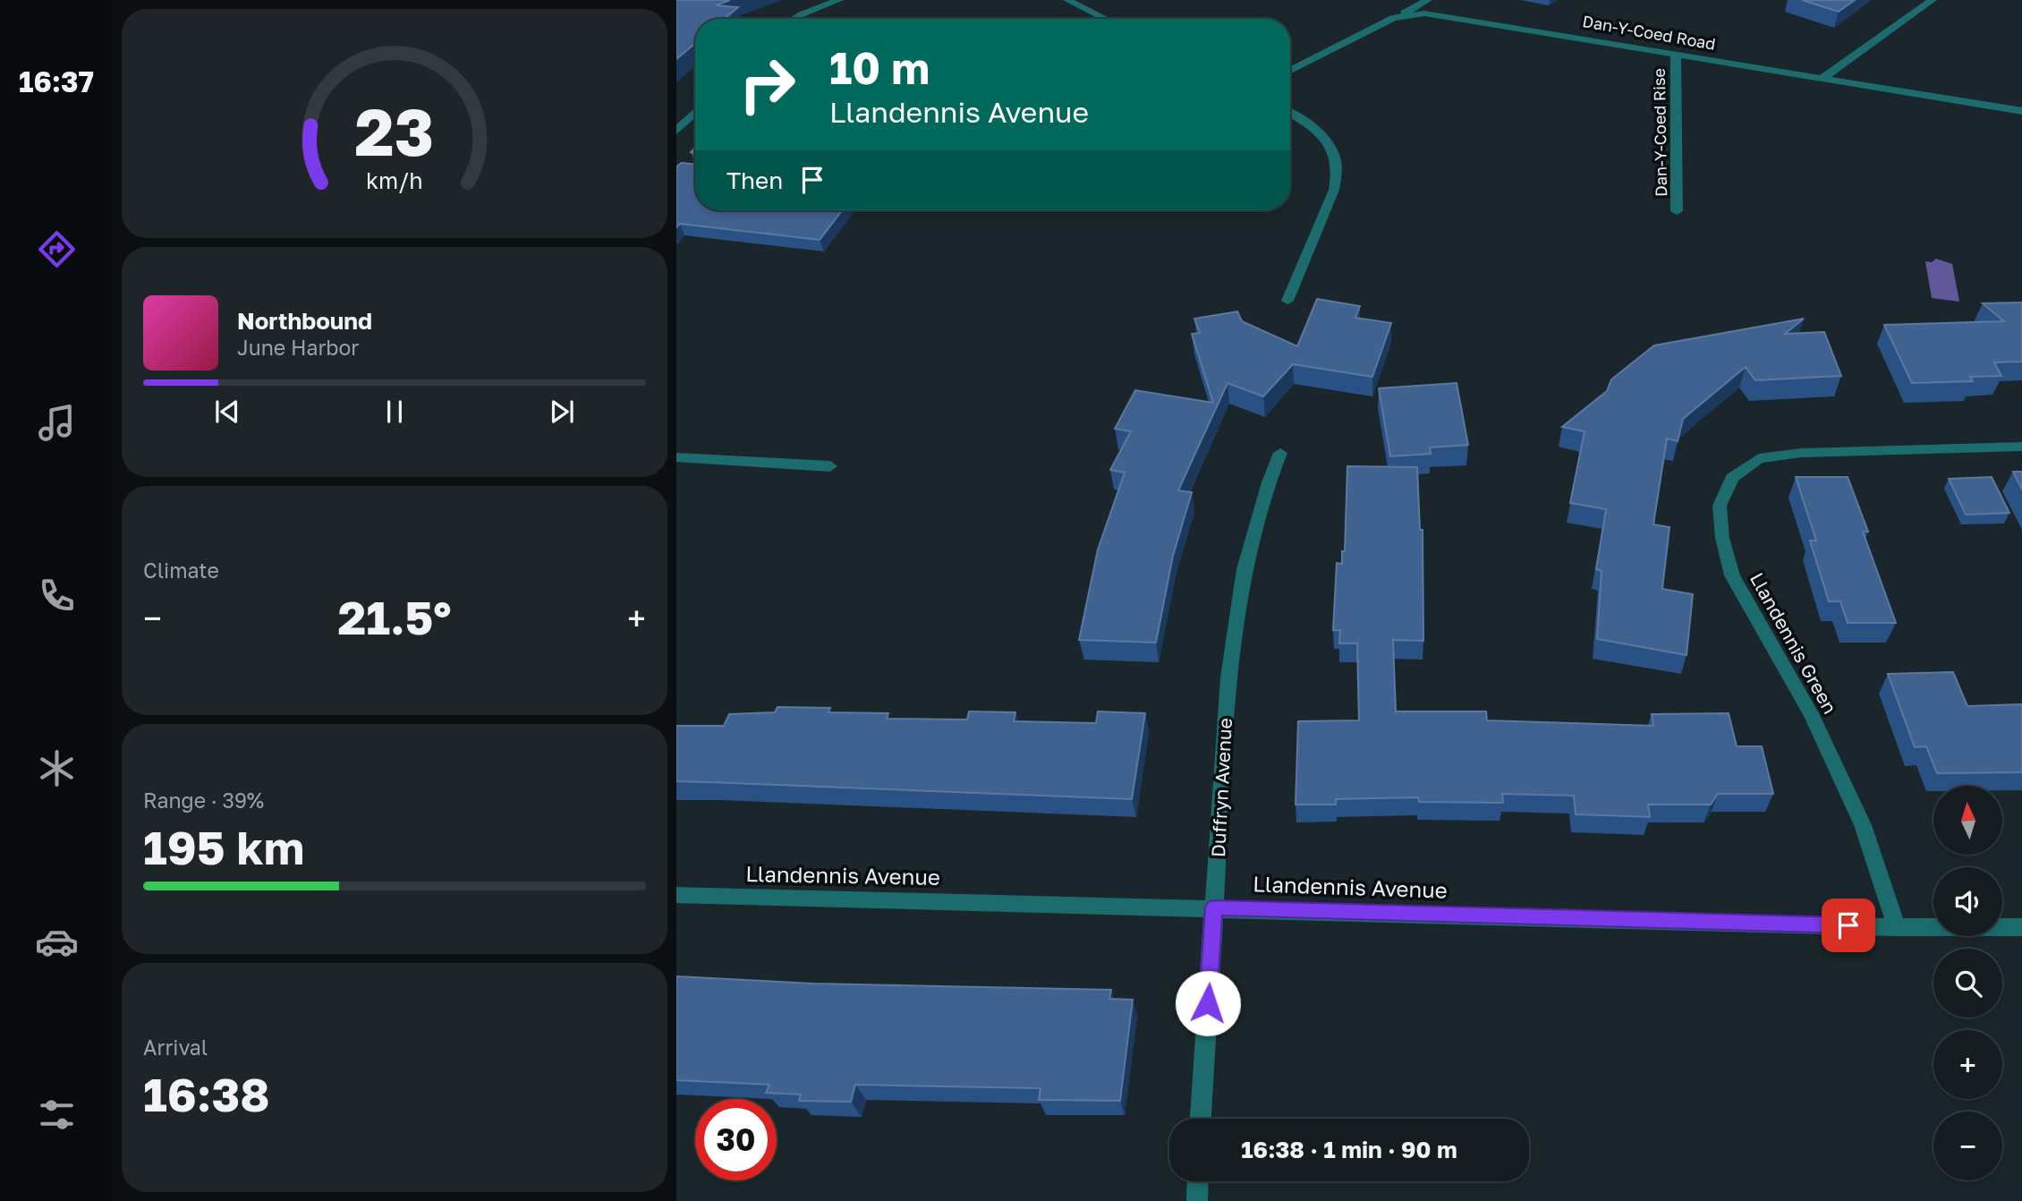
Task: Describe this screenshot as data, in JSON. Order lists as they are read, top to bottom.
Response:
{
  "streets": {
    "street": [
      "Dan-Y-Coed Road",
      "Dan-Y-Coed Rise",
      "Llandennis Green",
      "Duffryn Avenue",
      "Llandennis Avenue"
    ]
  },
  "crossings": [
    ["Dan-Y-Coed Road", "Dan-Y-Coed Rise"],
    ["Llandennis Green", "Llandennis Avenue"],
    ["Duffryn Avenue", "Llandennis Avenue"]
  ],
  "north": "top",
  "page": {
    "tabs": "16:37",
    "turn": ["10 m", "Llandennis Avenue"],
    "then": "Then",
    "song": ["Northbound", "June Harbor"],
    "tile": [
      "Climate",
      ["Range · 39%", "195 km"],
      ["Arrival", "16:38"]
    ],
    "heat": ["−", "21.5°", "+"],
    "map_buttons": ["+", "−"],
    "limit": "30",
    "trip": "16:38 · 1 min · 90 m",
    "gauge": ["23", "km/h"]
  }
}
